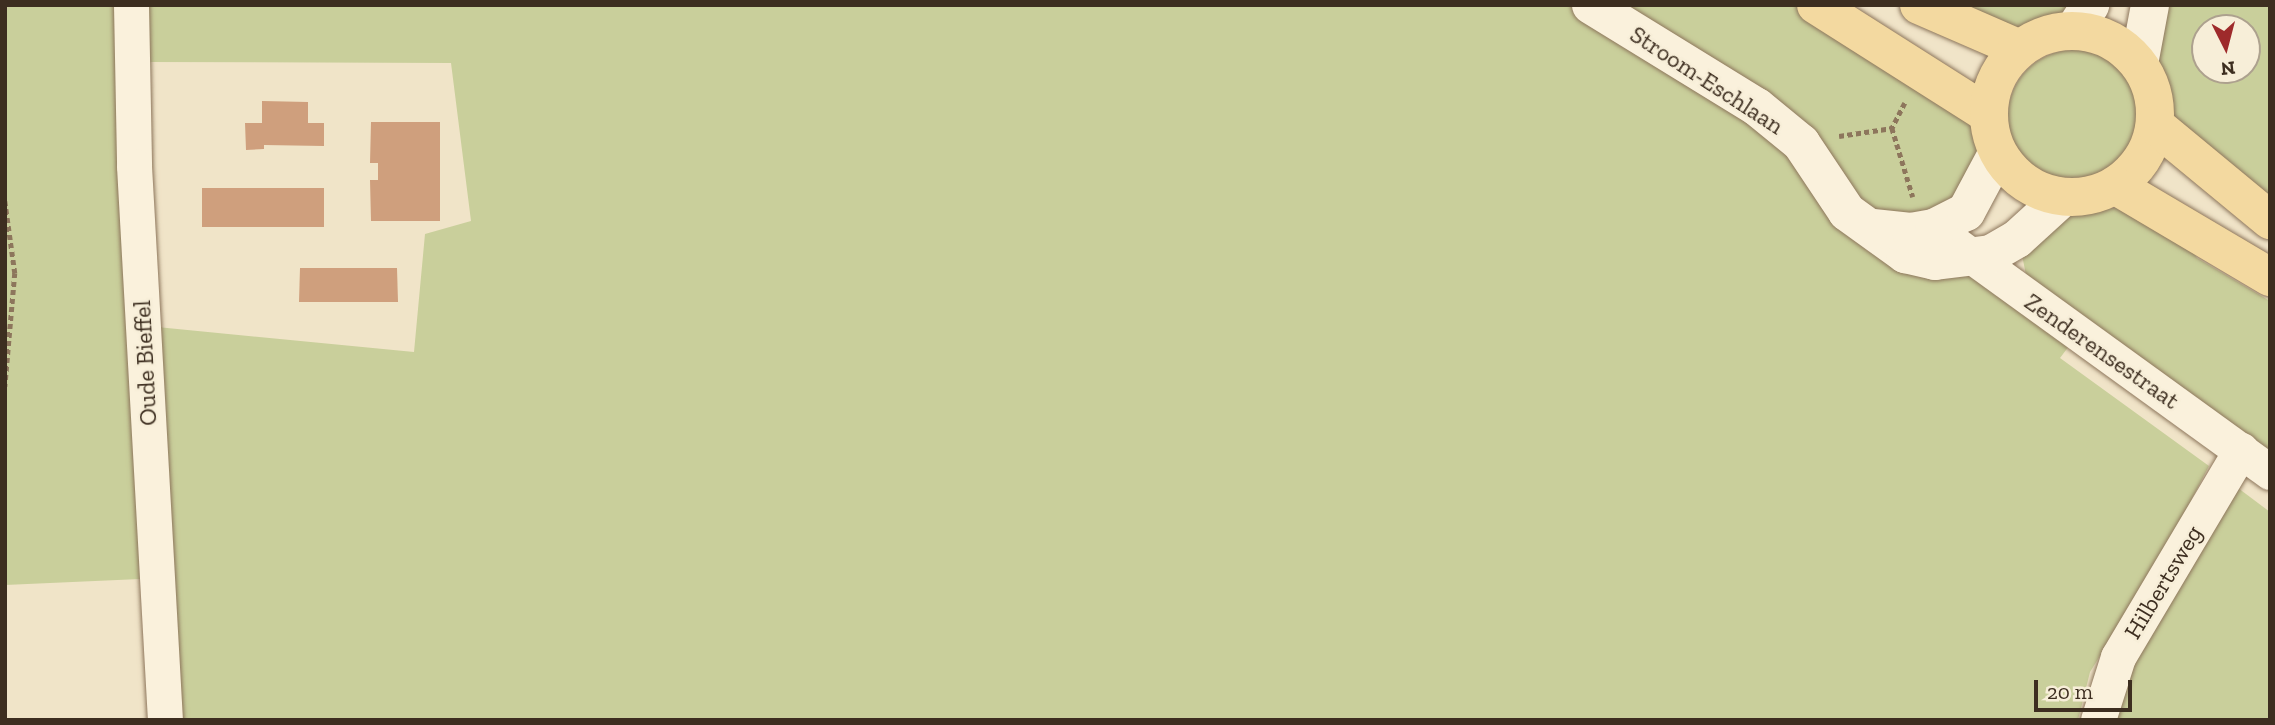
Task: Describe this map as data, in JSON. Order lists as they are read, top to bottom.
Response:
{
  "streets": {
    "street": [
      "Stroom-Eschlaan",
      "Zenderensestraat",
      "Oude Bieffel",
      "Hilbertsweg"
    ]
  },
  "crossings": [
    ["Stroom-Eschlaan", "Zenderensestraat"],
    ["Zenderensestraat", "Hilbertsweg"]
  ],
  "scale_bar": "20 m",
  "north": "bottom"
}
